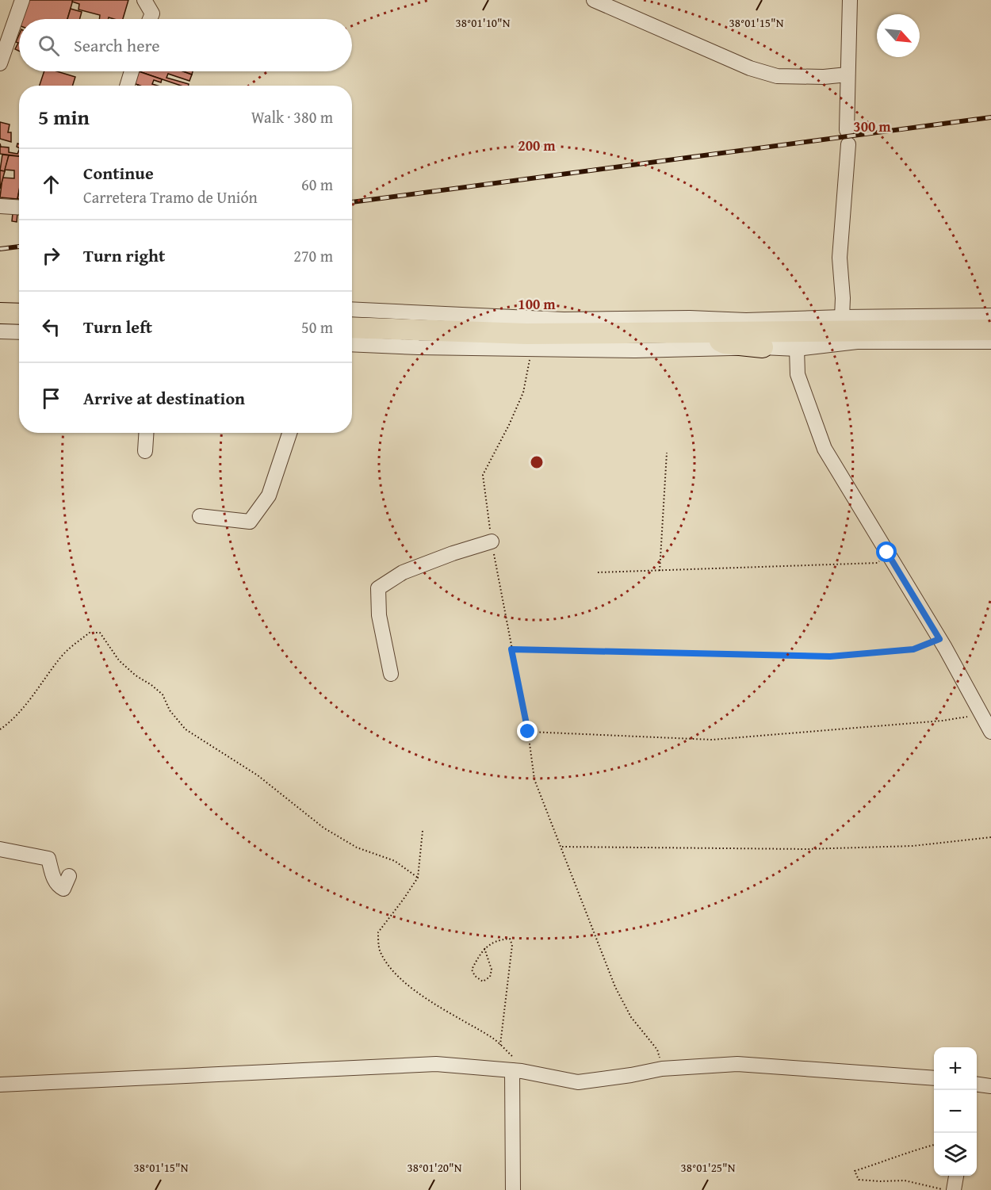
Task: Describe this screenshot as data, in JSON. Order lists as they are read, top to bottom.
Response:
{
  "north": "bottom right",
  "page": {
    "search": "Search here",
    "heading": ["5 min", "Walk · 380 m"],
    "list": [
      ["Continue", "Carretera Tramo de Unión", "60 m"],
      ["Turn right", "270 m"],
      ["Turn left", "50 m"],
      "Arrive at destination"
    ],
    "map_buttons": ["+", "−"]
  },
  "coordinates": [
    "38°01'10\"N",
    "38°01'15\"N",
    "38°01'20\"N",
    "38°01'25\"N"
  ],
  "rings": ["300 m", "200 m", "100 m"]
}
